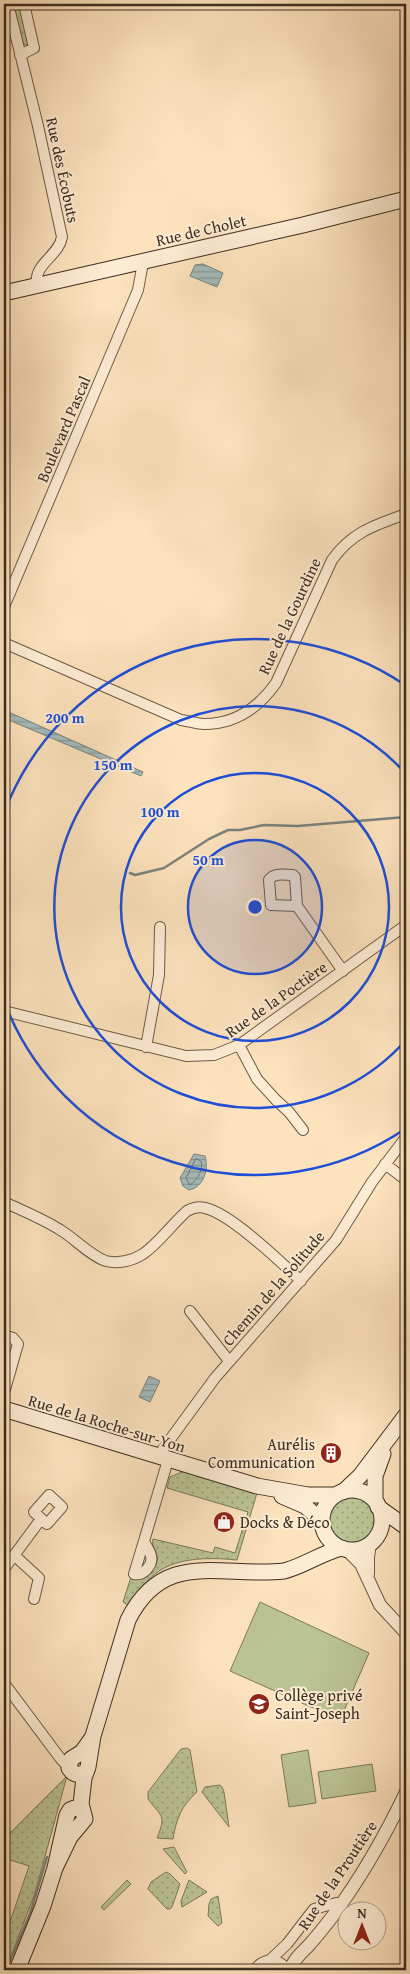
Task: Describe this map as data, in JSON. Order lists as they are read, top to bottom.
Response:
{
  "streets": {
    "main road": ["Rue de Cholet", "Rue de la Roche-sur-Yon"],
    "street": [
      "Rue des Écobuts",
      "Boulevard Pascal",
      "Rue de la Gourdine",
      "Rue de la Poctière",
      "Chemin de la Solitude",
      "Rue de la Proutière"
    ]
  },
  "crossings": [
    ["Rue des Écobuts", "Rue de Cholet"],
    ["Rue de Cholet", "Boulevard Pascal"],
    ["Chemin de la Solitude", "Rue de la Roche-sur-Yon"]
  ],
  "places": {
    "building": ["Aurélis Communication"],
    "shop": ["Docks & Déco"],
    "school or university": ["Collège privé Saint-Joseph"]
  },
  "north": "top",
  "rings": [
    "200 m",
    "150 m",
    "100 m",
    "50 m"
  ]
}
